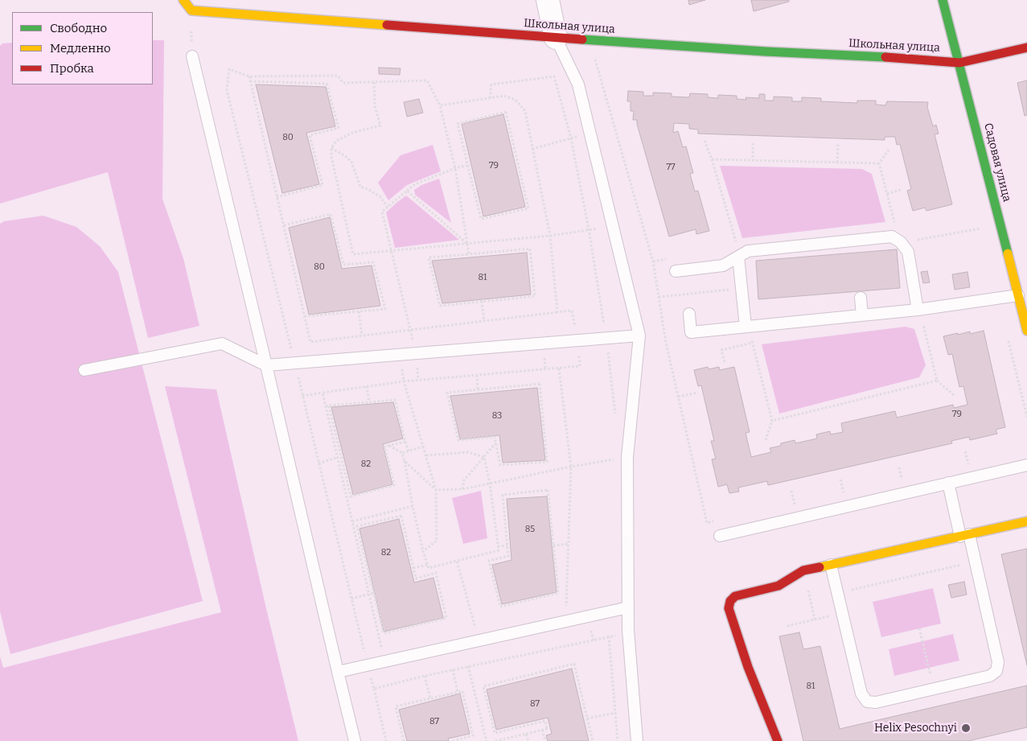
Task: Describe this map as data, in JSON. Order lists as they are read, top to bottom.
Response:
{
  "streets": {
    "street": ["Школьная улица", "Садовая улица"]
  },
  "crossings": [
    ["Школьная улица", "Садовая улица"]
  ],
  "places": ["Helix Pesochnyi"],
  "house_numbers": [
    "80",
    "79",
    "77",
    "80",
    "81",
    "79",
    "83",
    "82",
    "85",
    "82",
    "81",
    "87",
    "87"
  ],
  "legend": ["Свободно", "Медленно", "Пробка"]
}
